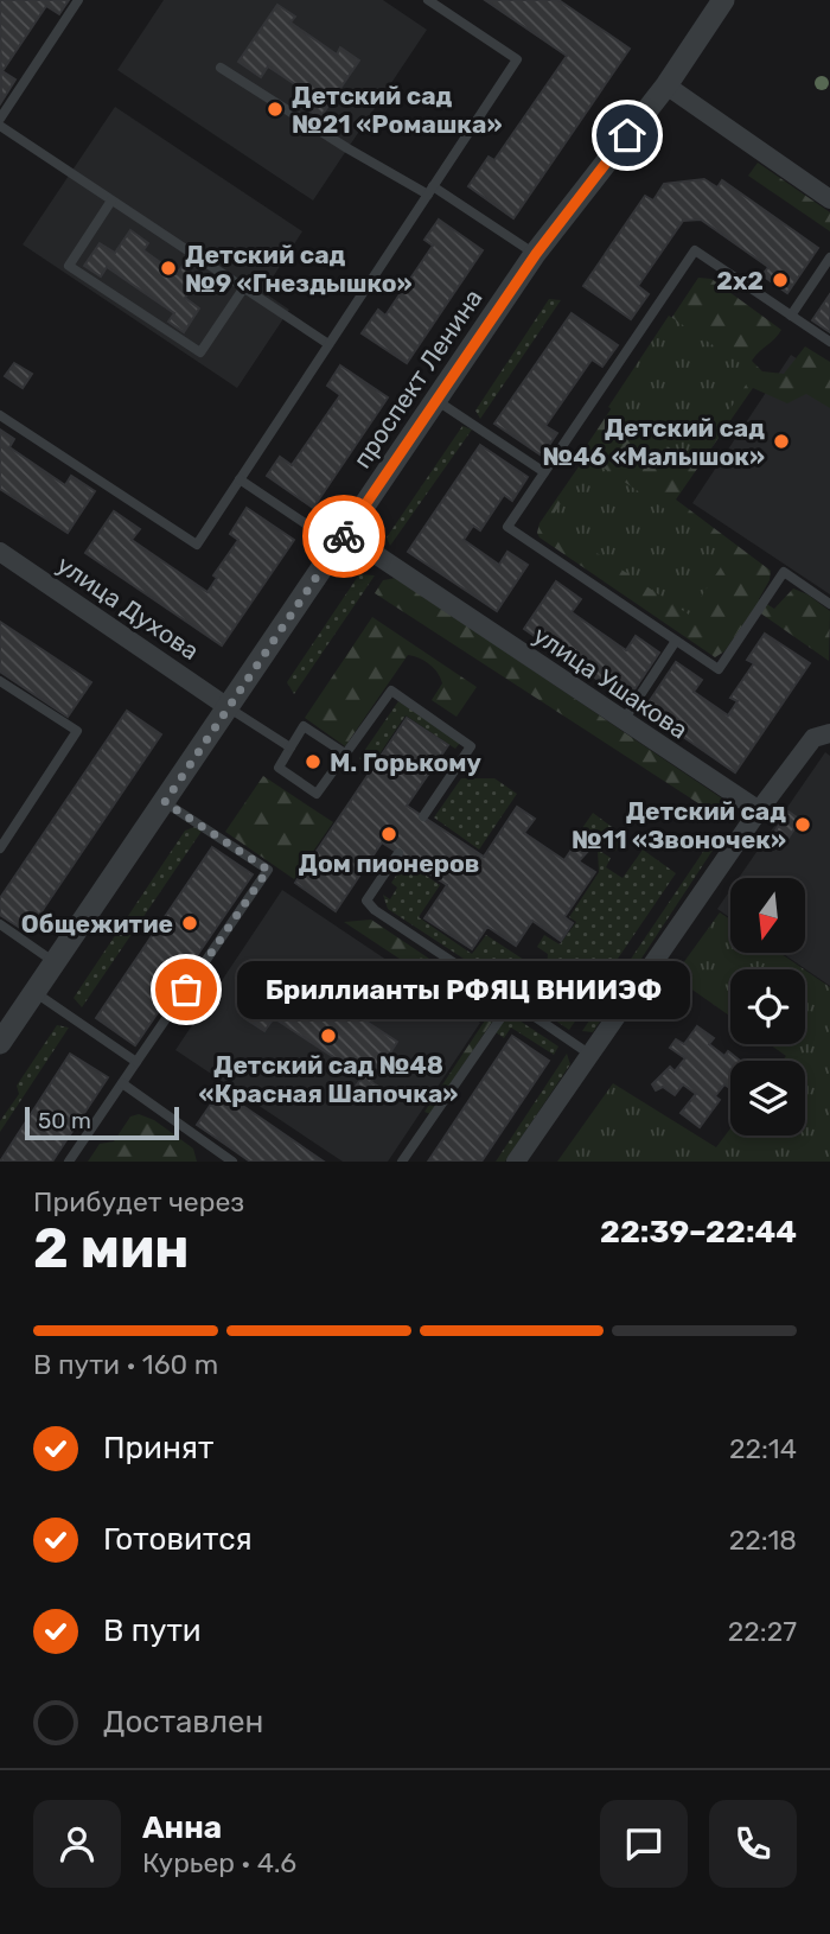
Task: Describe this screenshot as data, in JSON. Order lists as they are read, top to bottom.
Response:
{
  "streets": {
    "street": ["проспект Ленина", "улица Духова", "улица Ушакова"]
  },
  "crossings": [
    ["проспект Ленина", "улица Духова"],
    ["проспект Ленина", "улица Ушакова"]
  ],
  "places": [
    "Детский сад №21 «Ромашка»",
    "Детский сад №9 «Гнездышко»",
    "2x2",
    "Детский сад №46 «Малышок»",
    "М. Горькому",
    "Детский сад №11 «Звоночек»",
    "Дом пионеров",
    "Общежитие",
    "Бриллианты РФЯЦ ВНИИЭФ",
    "Детский сад №48 «Красная Шапочка»"
  ],
  "scale_bar": "50 m",
  "north": "bottom",
  "page": {
    "bubble": "Бриллианты РФЯЦ ВНИИЭФ",
    "scale": "50 m",
    "heading": ["2 мин", "Прибудет через", "22:39–22:44"],
    "panel": ["Анна", "Курьер · 4.6"],
    "bar": "В пути · 160 m",
    "list": [
      ["Принят", "22:14"],
      ["Готовится", "22:18"],
      ["В пути", "22:27"],
      "Доставлен"
    ]
  }
}
